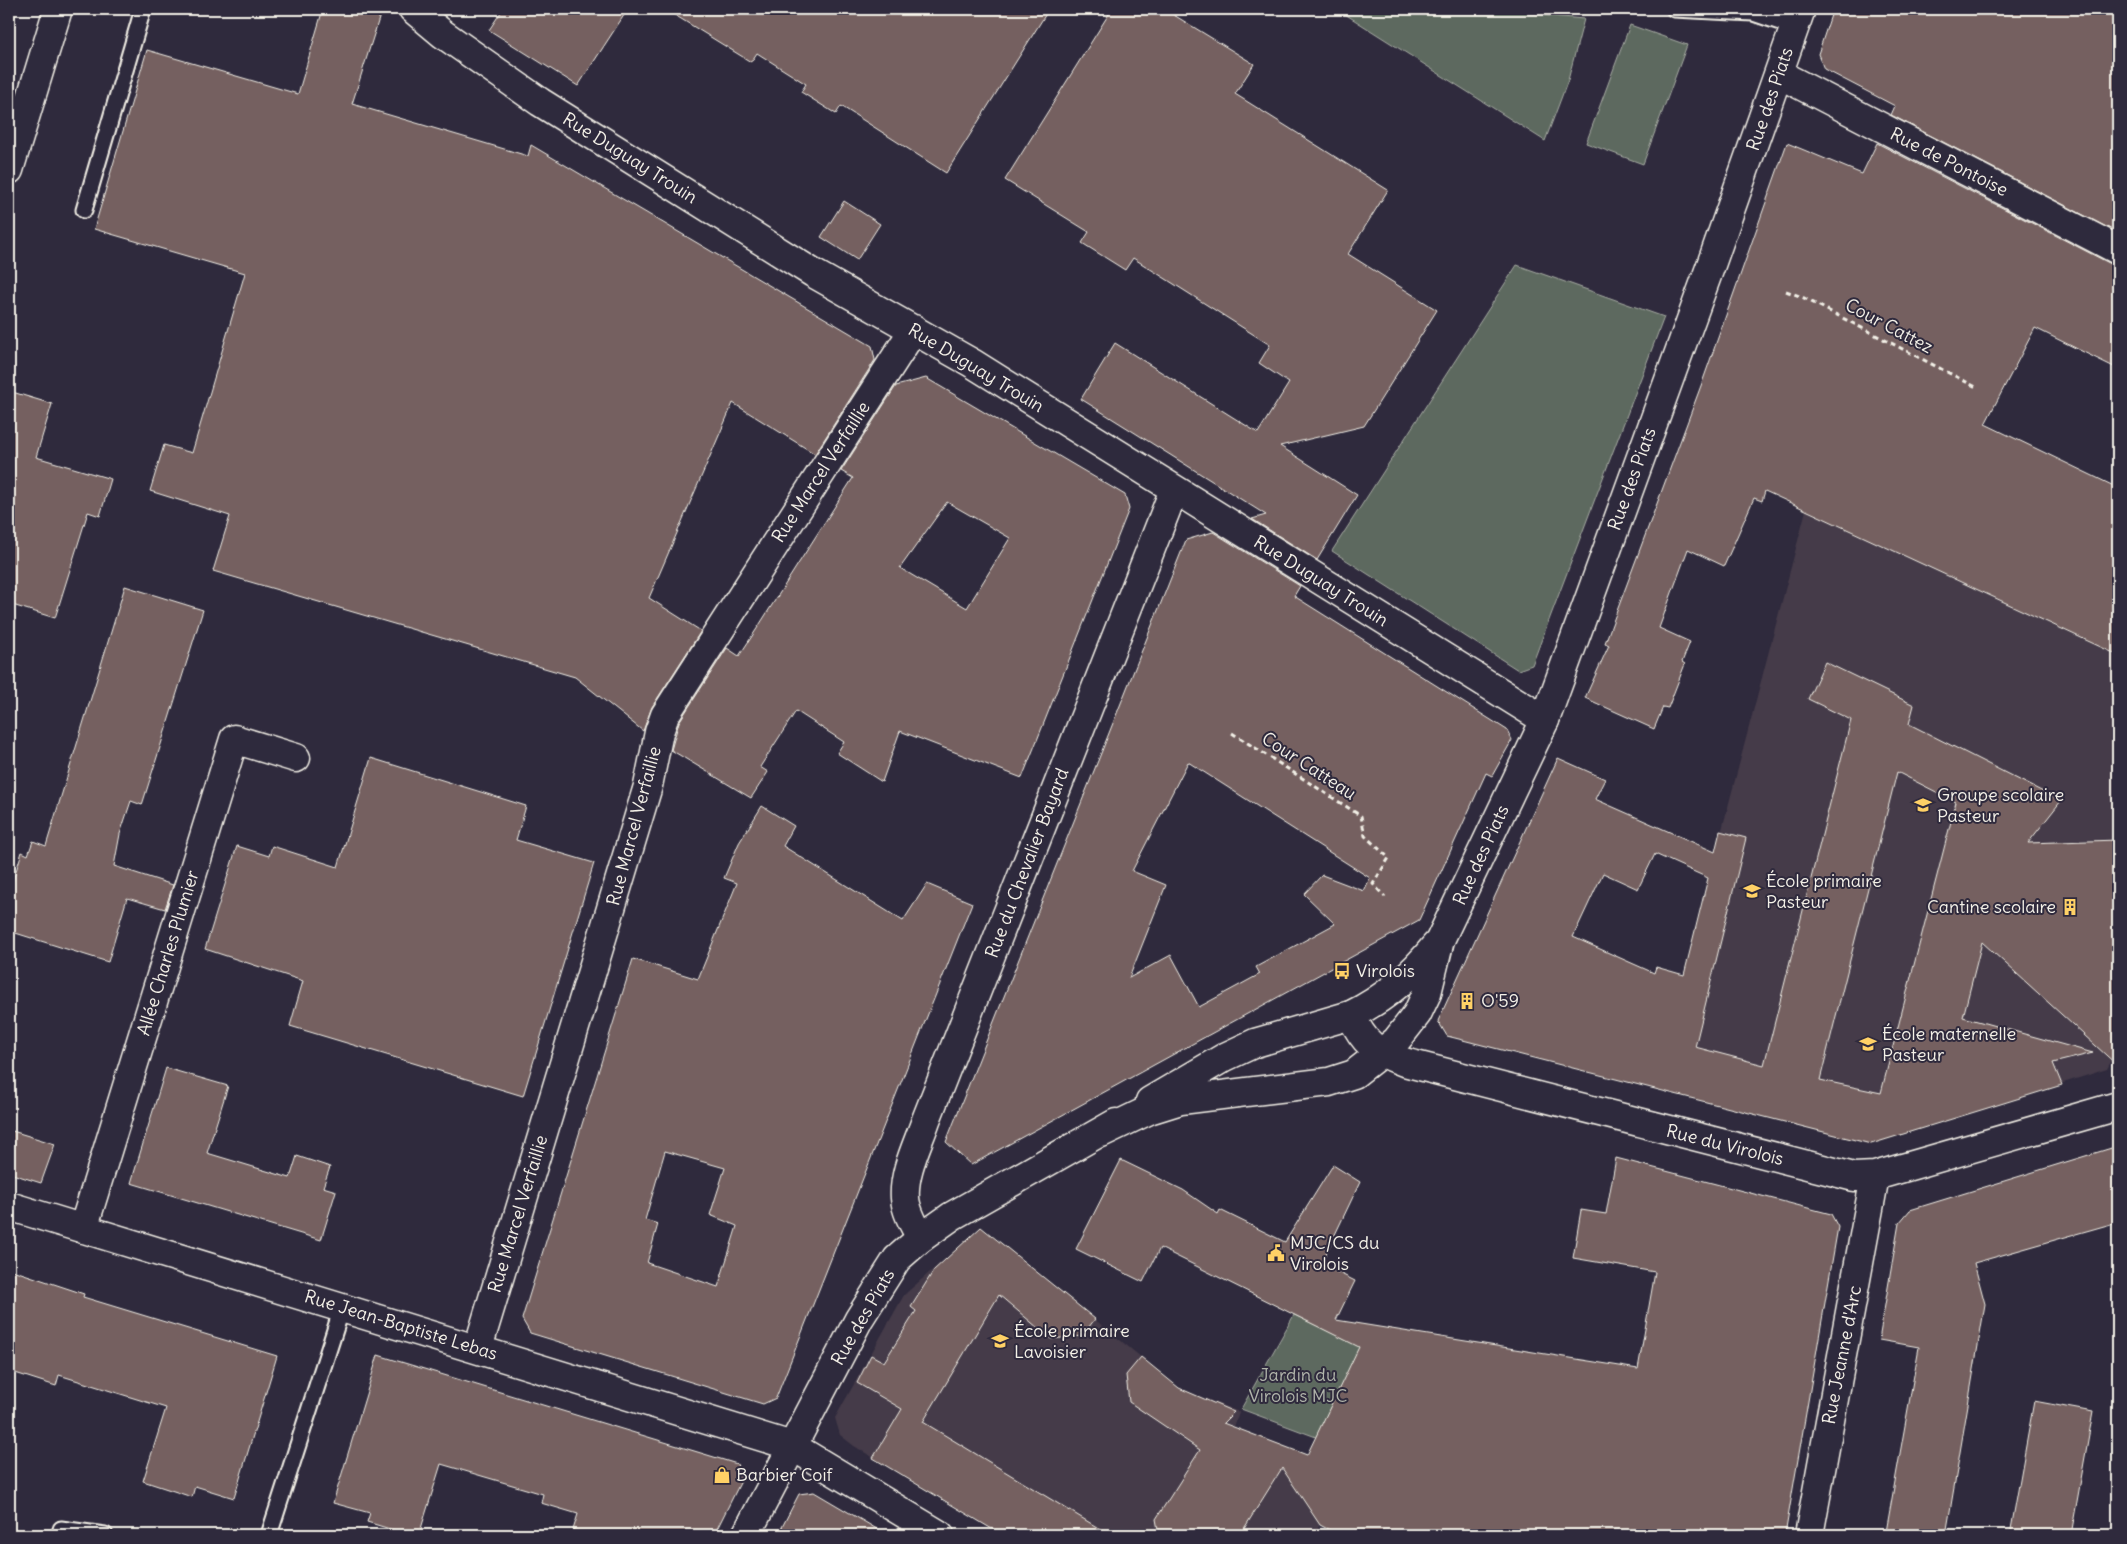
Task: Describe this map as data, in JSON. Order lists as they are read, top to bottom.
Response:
{
  "streets": {
    "street": [
      "Rue des Piats",
      "Rue Duguay Trouin",
      "Rue de Pontoise",
      "Rue Marcel Verfaillie",
      "Rue du Chevalier Bayard",
      "Allée Charles Plumier",
      "Rue du Virolois",
      "Rue Jean-Baptiste Lebas",
      "Rue Jeanne d'Arc"
    ],
    "path": ["Cour Cattez", "Cour Catteau"]
  },
  "crossings": [
    ["Rue des Piats", "Rue Duguay Trouin"],
    ["Rue des Piats", "Rue de Pontoise"],
    ["Rue des Piats", "Rue du Chevalier Bayard"],
    ["Rue des Piats", "Rue du Virolois"],
    ["Rue des Piats", "Rue Jean-Baptiste Lebas"],
    ["Rue Duguay Trouin", "Rue Marcel Verfaillie"],
    ["Rue Duguay Trouin", "Rue du Chevalier Bayard"],
    ["Rue Marcel Verfaillie", "Rue Jean-Baptiste Lebas"],
    ["Allée Charles Plumier", "Rue Jean-Baptiste Lebas"],
    ["Rue du Virolois", "Rue Jeanne d'Arc"]
  ],
  "parks": ["Jardin du Virolois MJC"],
  "places": {
    "school or university": [
      "Groupe scolaire Pasteur",
      "École primaire Pasteur",
      "École maternelle Pasteur",
      "École primaire Lavoisier"
    ],
    "building": ["Cantine scolaire", "O'59"],
    "bus stop": ["Virolois"],
    "public building": ["MJC/CS du Virolois"],
    "shop": ["Barbier Coif"]
  }
}
